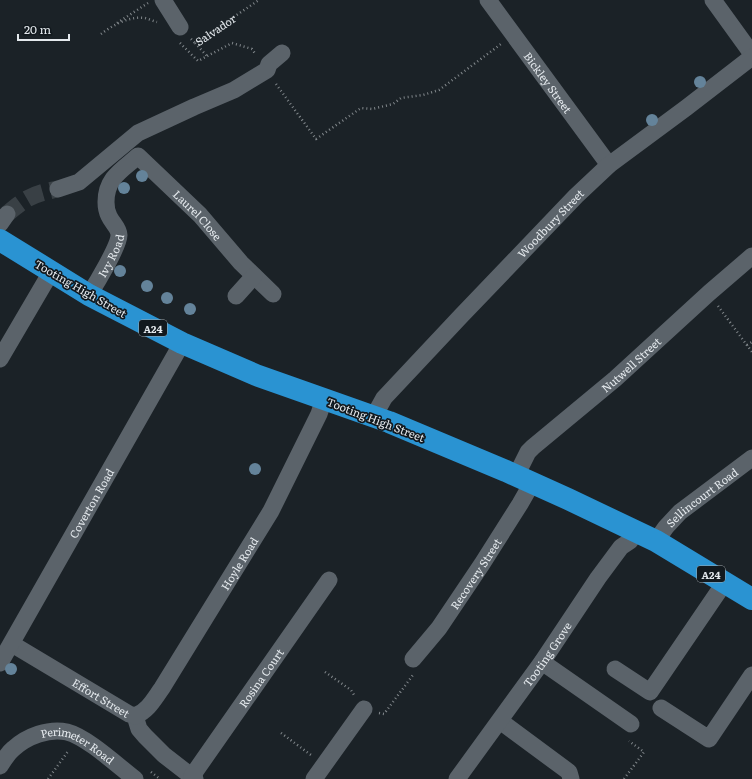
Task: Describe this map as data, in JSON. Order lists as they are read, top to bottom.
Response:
{
  "streets": {
    "highway": ["Tooting High Street", "A24"],
    "street": [
      "Salvador",
      "Bickley Street",
      "Laurel Close",
      "Woodbury Street",
      "Ivy Road",
      "Nutwell Street",
      "Sellincourt Road",
      "Coverton Road",
      "Hoyle Road",
      "Recovery Street",
      "Tooting Grove",
      "Rosina Court",
      "Effort Street",
      "Perimeter Road"
    ]
  },
  "crossings": [
    ["Bickley Street", "Woodbury Street"],
    ["Laurel Close", "Ivy Road"],
    ["Woodbury Street", "Tooting High Street"],
    ["Ivy Road", "Tooting High Street"],
    ["Tooting High Street", "Nutwell Street"],
    ["Tooting High Street", "Sellincourt Road"],
    ["Tooting High Street", "Coverton Road"],
    ["Tooting High Street", "Hoyle Road"],
    ["Tooting High Street", "Recovery Street"],
    ["Tooting High Street", "Tooting Grove"],
    ["Nutwell Street", "Recovery Street"],
    ["Coverton Road", "Effort Street"],
    ["Hoyle Road", "Effort Street"],
    ["Rosina Court", "Effort Street"]
  ],
  "scale_bar": "20 m"
}
